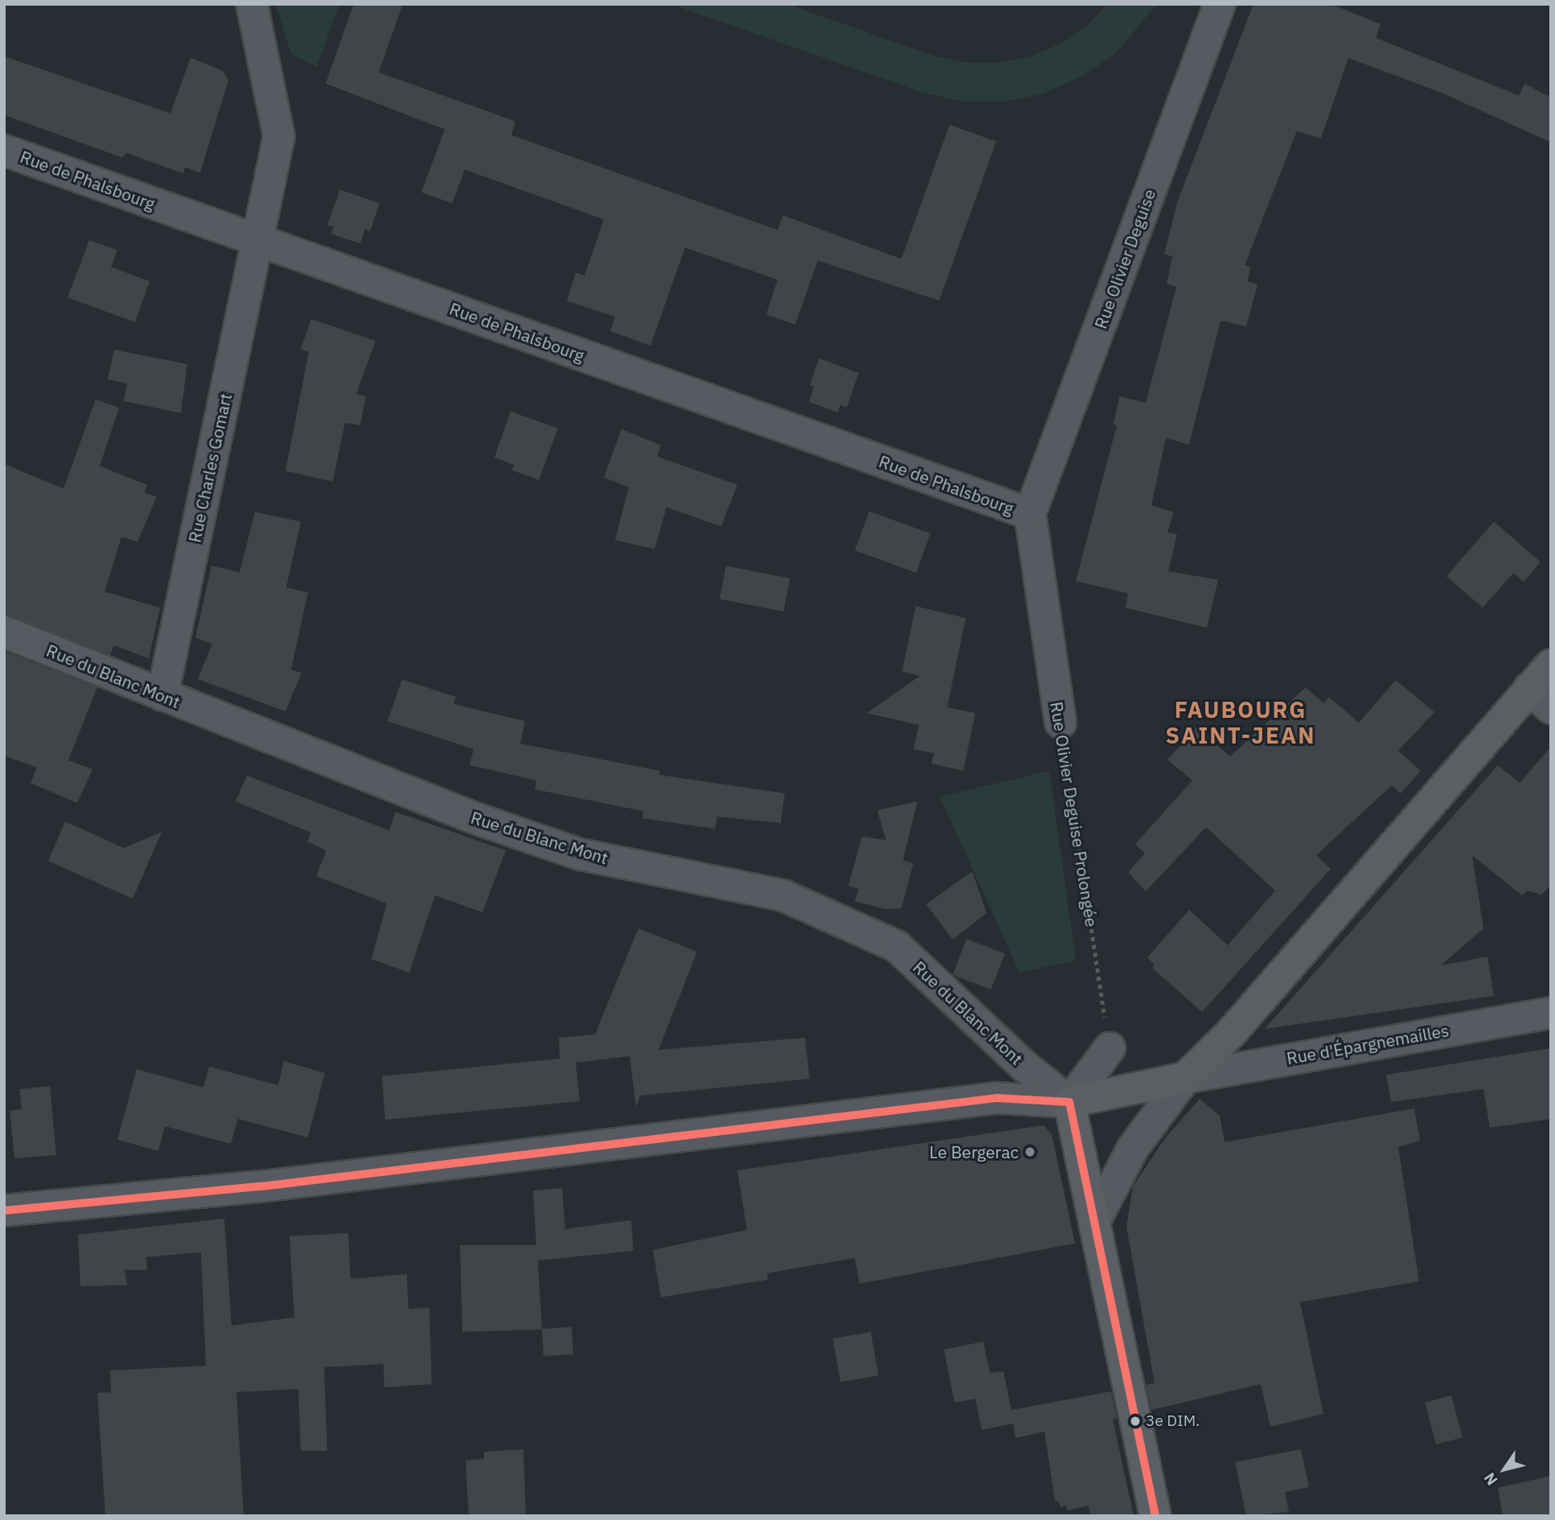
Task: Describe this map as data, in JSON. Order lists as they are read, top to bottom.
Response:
{
  "streets": {
    "street": [
      "Rue de Phalsbourg",
      "Rue Olivier Deguise",
      "Rue Charles Gomart",
      "Rue du Blanc Mont",
      "Rue Olivier Deguise Prolongée",
      "Rue d'Épargnemailles"
    ]
  },
  "crossings": [
    ["Rue de Phalsbourg", "Rue Olivier Deguise"],
    ["Rue de Phalsbourg", "Rue Charles Gomart"],
    ["Rue de Phalsbourg", "Rue Olivier Deguise Prolongée"],
    ["Rue Olivier Deguise", "Rue Olivier Deguise Prolongée"],
    ["Rue Charles Gomart", "Rue du Blanc Mont"]
  ],
  "districts": ["FAUBOURG SAINT-JEAN"],
  "places": ["Le Bergerac", "3e DIM."],
  "north": "bottom left"
}
